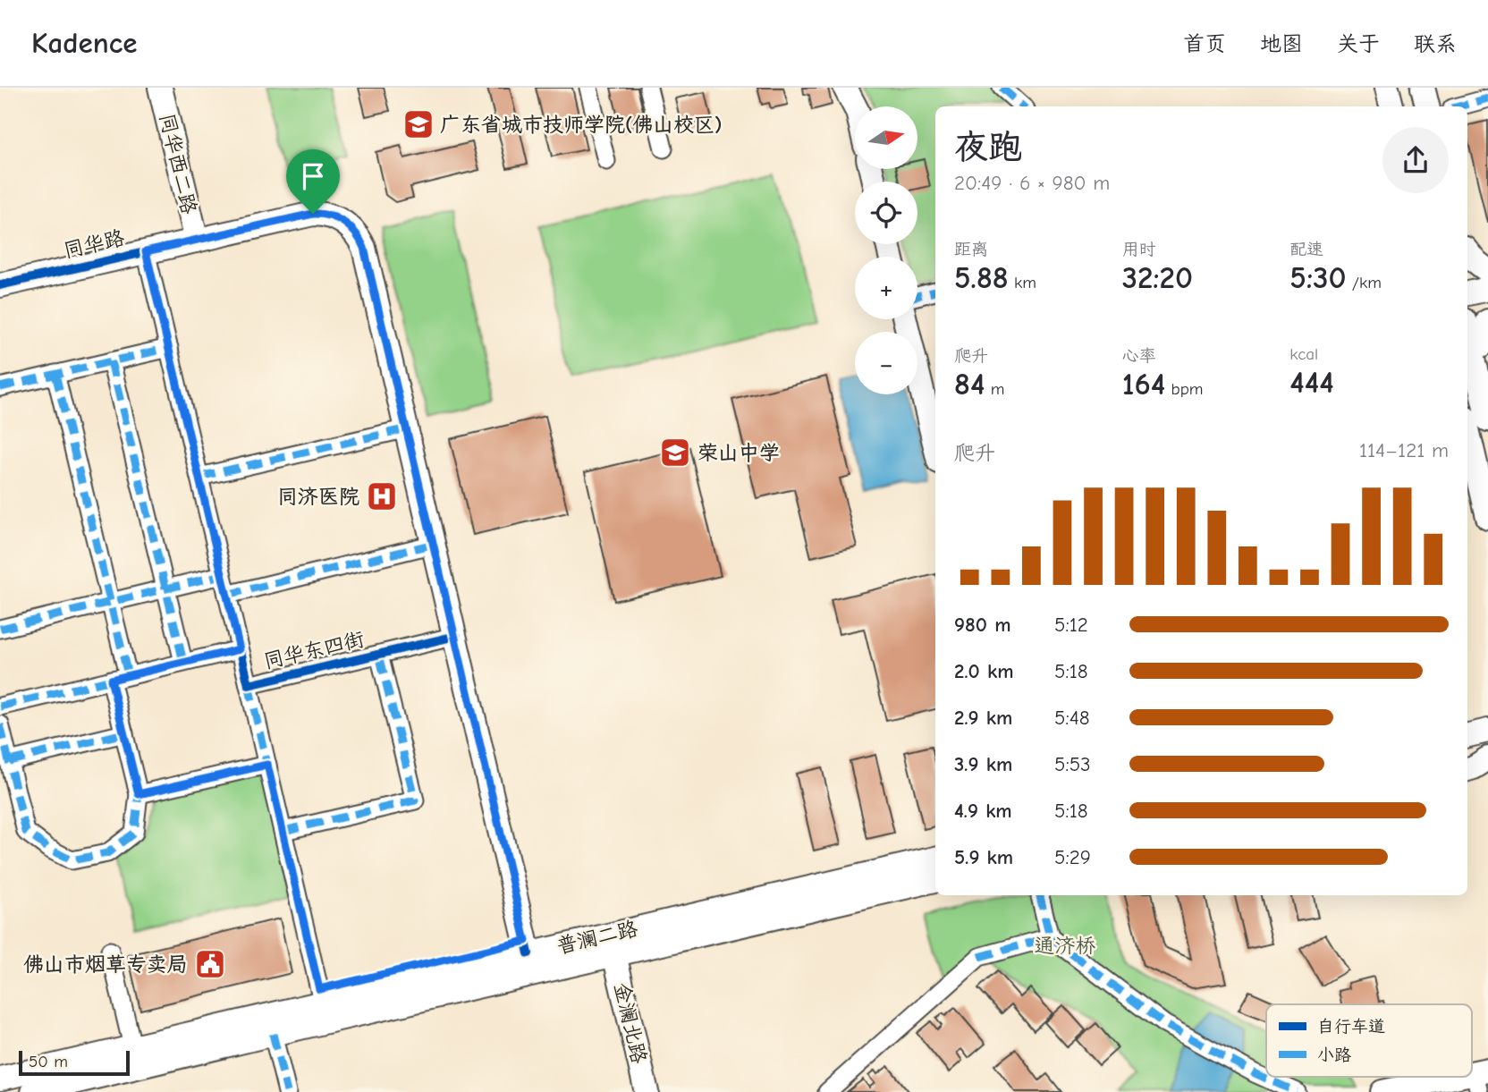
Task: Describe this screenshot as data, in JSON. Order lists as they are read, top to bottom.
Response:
{
  "streets": {
    "main road": [
      "同华西二路",
      "同华路",
      "普澜二路",
      "金澜北路"
    ],
    "street": ["同华东四街"]
  },
  "crossings": [
    ["同华西二路", "同华路"],
    ["同华路", "同华东四街"],
    ["同华路", "普澜二路"],
    ["普澜二路", "金澜北路"]
  ],
  "parks": ["通济桥"],
  "places": {
    "school or university": ["广东省城市技师学院(佛山校区)", "荣山中学"],
    "hospital": ["同济医院"],
    "public building": ["佛山市烟草专卖局"]
  },
  "legend": ["自行车道", "小路"],
  "scale_bar": "50 m",
  "north": "right",
  "page": {
    "header": "Kadence",
    "nav": [
      "首页",
      "地图",
      "关于",
      "联系"
    ],
    "map_buttons": ["+", "−"],
    "heading": ["夜跑", "20:49 · 6 × 980 m"],
    "stats": [
      ["距离", "5.88 km"],
      ["用时", "32:20"],
      ["配速", "5:30 /km"],
      ["爬升", "84 m"],
      ["心率", "164 bpm"],
      ["kcal", "444"]
    ],
    "chart": ["爬升", "114–121 m"],
    "list": [
      {
        "name": "980 m",
        "note": "5:12"
      },
      {
        "name": "2.0 km",
        "note": "5:18"
      },
      {
        "name": "2.9 km",
        "note": "5:48"
      },
      {
        "name": "3.9 km",
        "note": "5:53"
      },
      {
        "name": "4.9 km",
        "note": "5:18"
      },
      {
        "name": "5.9 km",
        "note": "5:29"
      }
    ],
    "scale": "50 m"
  }
}
